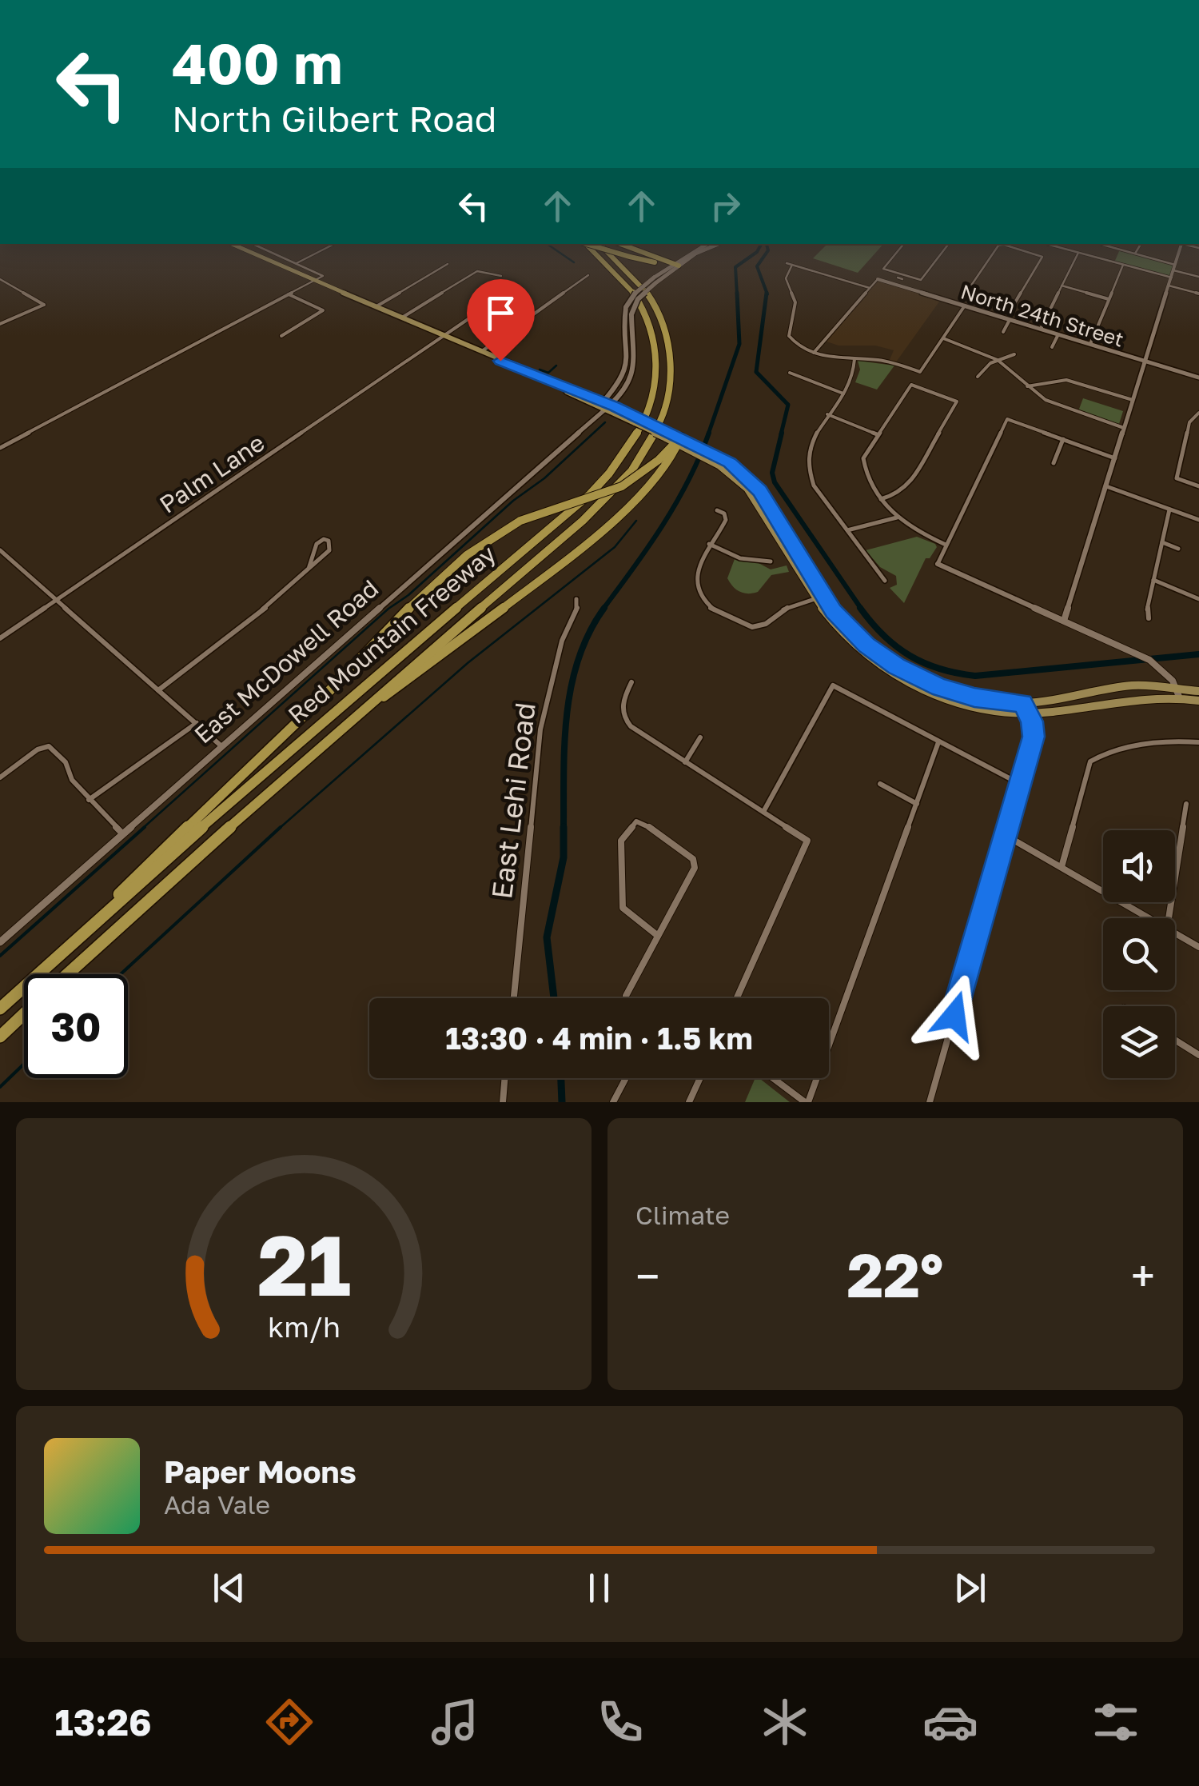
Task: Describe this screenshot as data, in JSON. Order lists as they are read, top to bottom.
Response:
{
  "streets": {
    "highway": ["Red Mountain Freeway"],
    "main road": ["East McDowell Road"],
    "street": ["North 24th Street", "Palm Lane", "East Lehi Road"]
  },
  "page": {
    "turn": ["400 m", "North Gilbert Road"],
    "limit": "30",
    "trip": "13:30 · 4 min · 1.5 km",
    "tile": "Climate",
    "heat": ["−", "22°", "+"],
    "song": ["Paper Moons", "Ada Vale"],
    "tabs": "13:26",
    "gauge": ["21", "km/h"]
  }
}
